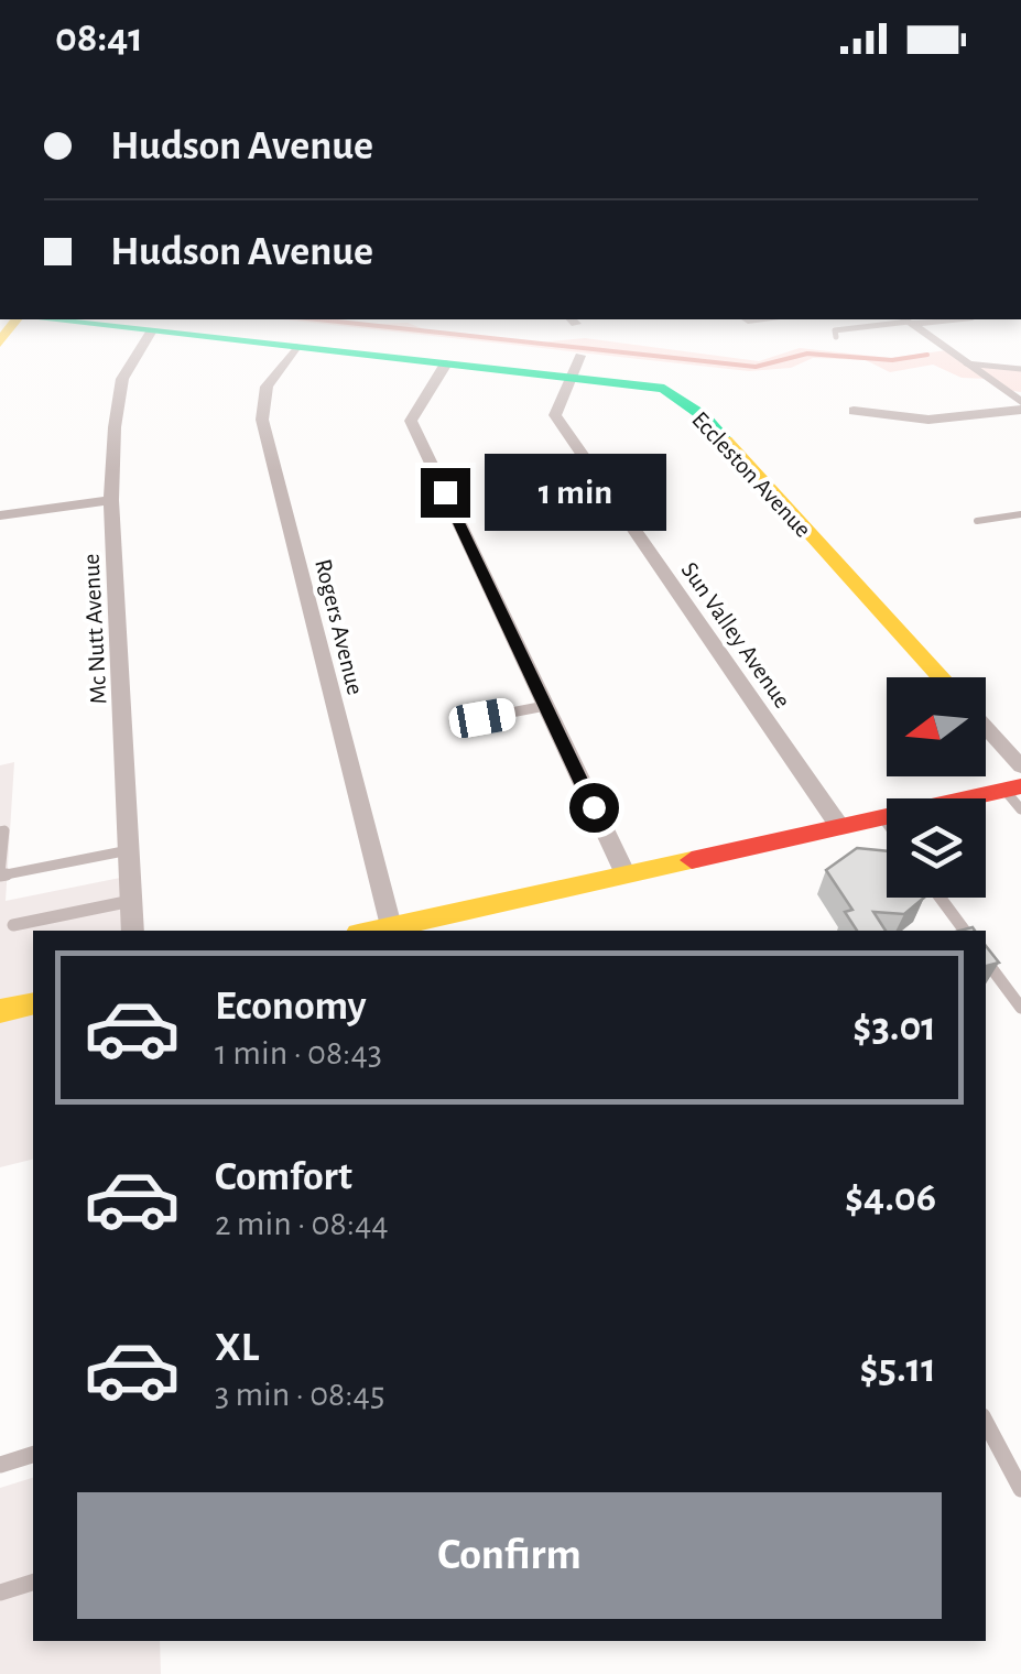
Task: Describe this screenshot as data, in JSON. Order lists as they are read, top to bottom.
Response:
{
  "streets": {
    "street": [
      "Eccleston Avenue",
      "Rogers Avenue",
      "Mc Nutt Avenue",
      "Sun Valley Avenue"
    ]
  },
  "crossings": [
    ["Eccleston Avenue", "Rogers Avenue"],
    ["Eccleston Avenue", "Mc Nutt Avenue"],
    ["Eccleston Avenue", "Sun Valley Avenue"]
  ],
  "north": "left",
  "page": {
    "status": "08:41",
    "banner": ["Hudson Avenue", "Hudson Avenue"],
    "bubble": "1 min",
    "list": [
      {
        "name": "Economy",
        "note": "1 min · 08:43",
        "value": "$3.01"
      },
      {
        "name": "Comfort",
        "note": "2 min · 08:44",
        "value": "$4.06"
      },
      {
        "name": "XL",
        "note": "3 min · 08:45",
        "value": "$5.11"
      }
    ],
    "buttons": "Confirm"
  }
}
